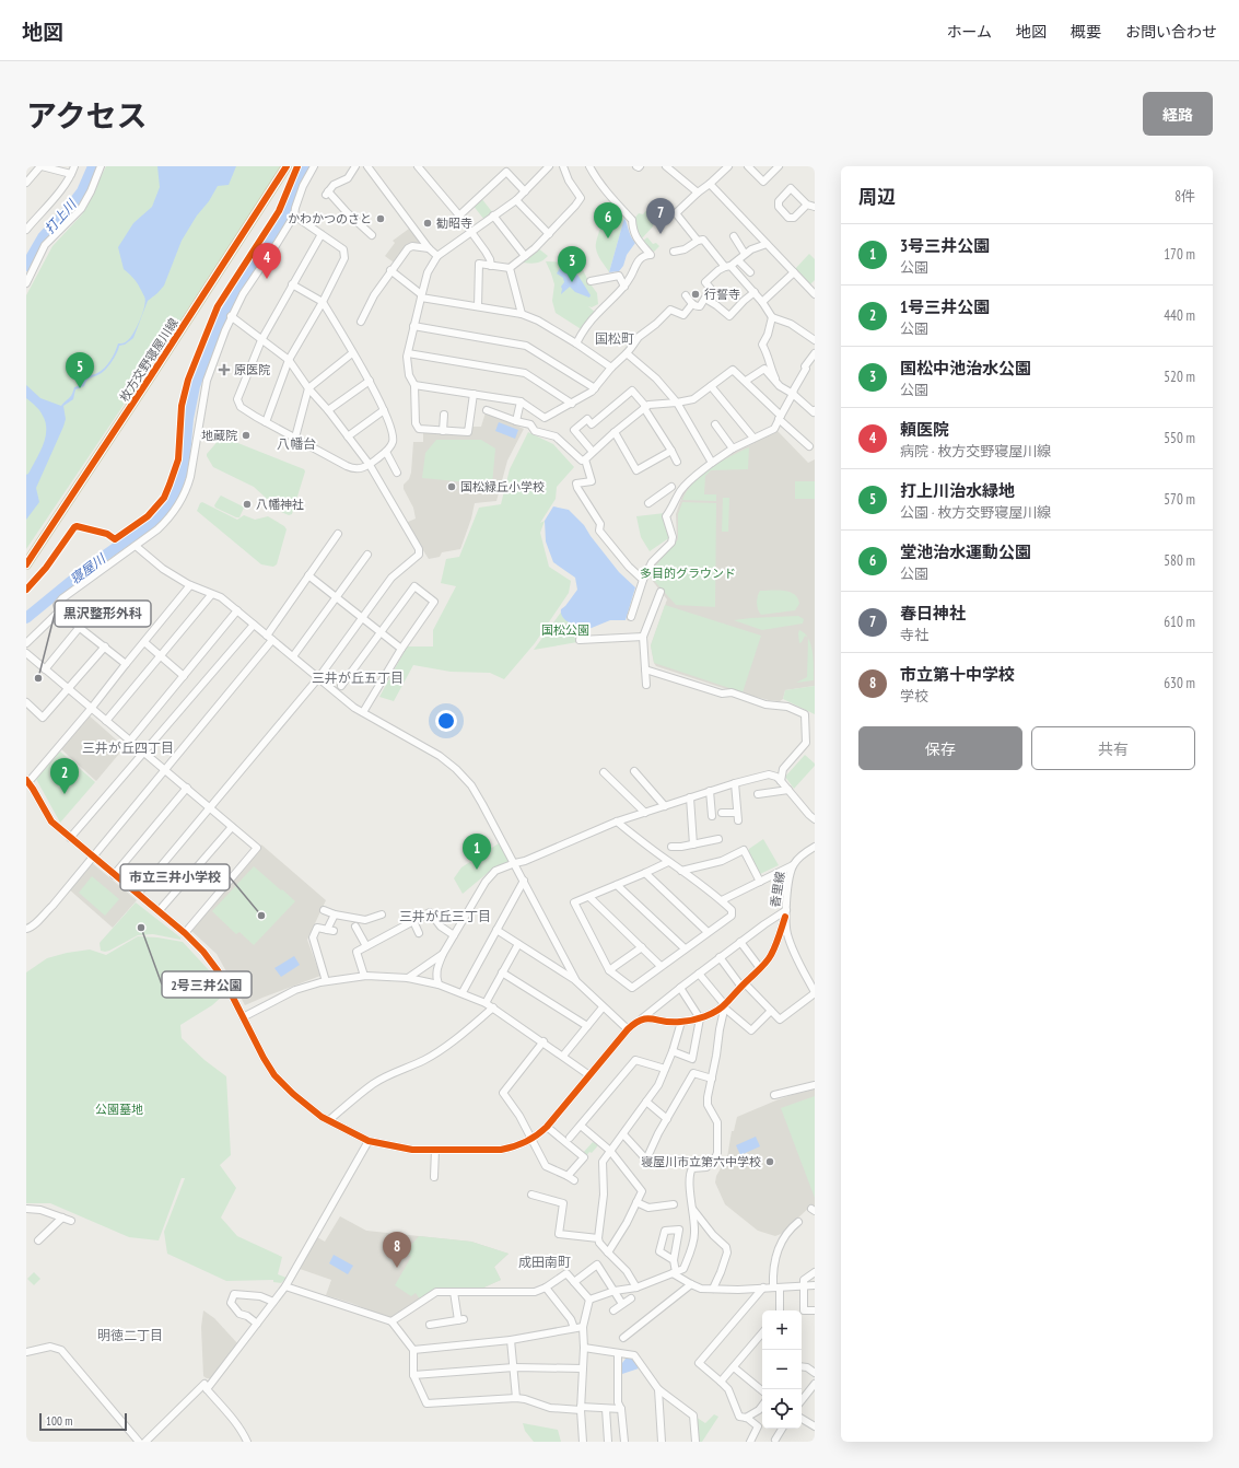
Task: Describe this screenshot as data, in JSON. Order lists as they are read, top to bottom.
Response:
{
  "streets": {
    "main road": ["枚方交野寝屋川線"],
    "street": ["香里線"]
  },
  "districts": [
    "国松町",
    "八幡台",
    "三井が丘五丁目",
    "三井が丘四丁目",
    "三井が丘三丁目",
    "成田南町",
    "明徳二丁目"
  ],
  "water": ["打上川", "寝屋川"],
  "parks": ["多目的グラウンド", "国松公園", "公園墓地"],
  "places": {
    "other": [
      "かわかつのさと",
      "勧昭寺",
      "行誓寺",
      "地蔵院",
      "国松緑丘小学校",
      "八幡神社",
      "黒沢整形外科",
      "市立三井小学校",
      "2号三井公園",
      "寝屋川市立第六中学校"
    ],
    "health": ["原医院"]
  },
  "scale_bar": "100 m",
  "page": {
    "header": "地図",
    "nav": [
      "ホーム",
      "地図",
      "概要",
      "お問い合わせ"
    ],
    "title": "アクセス",
    "buttons": [
      "経路",
      ["保存", "共有"]
    ],
    "heading": ["周辺", "8件"],
    "pins": [
      "7",
      "6",
      "4",
      "3",
      "5",
      "2",
      "1",
      "8"
    ],
    "list": [
      {
        "mark": "1",
        "name": "3号三井公園",
        "note": "公園",
        "value": "170 m"
      },
      {
        "mark": "2",
        "name": "1号三井公園",
        "note": "公園",
        "value": "440 m"
      },
      {
        "mark": "3",
        "name": "国松中池治水公園",
        "note": "公園",
        "value": "520 m"
      },
      {
        "mark": "4",
        "name": "頼医院",
        "note": "病院 · 枚方交野寝屋川線",
        "value": "550 m"
      },
      {
        "mark": "5",
        "name": "打上川治水緑地",
        "note": "公園 · 枚方交野寝屋川線",
        "value": "570 m"
      },
      {
        "mark": "6",
        "name": "堂池治水運動公園",
        "note": "公園",
        "value": "580 m"
      },
      {
        "mark": "7",
        "name": "春日神社",
        "note": "寺社",
        "value": "610 m"
      },
      {
        "mark": "8",
        "name": "市立第十中学校",
        "note": "学校",
        "value": "630 m"
      }
    ],
    "map_buttons": ["+", "−"],
    "scale": "100 m"
  }
}
